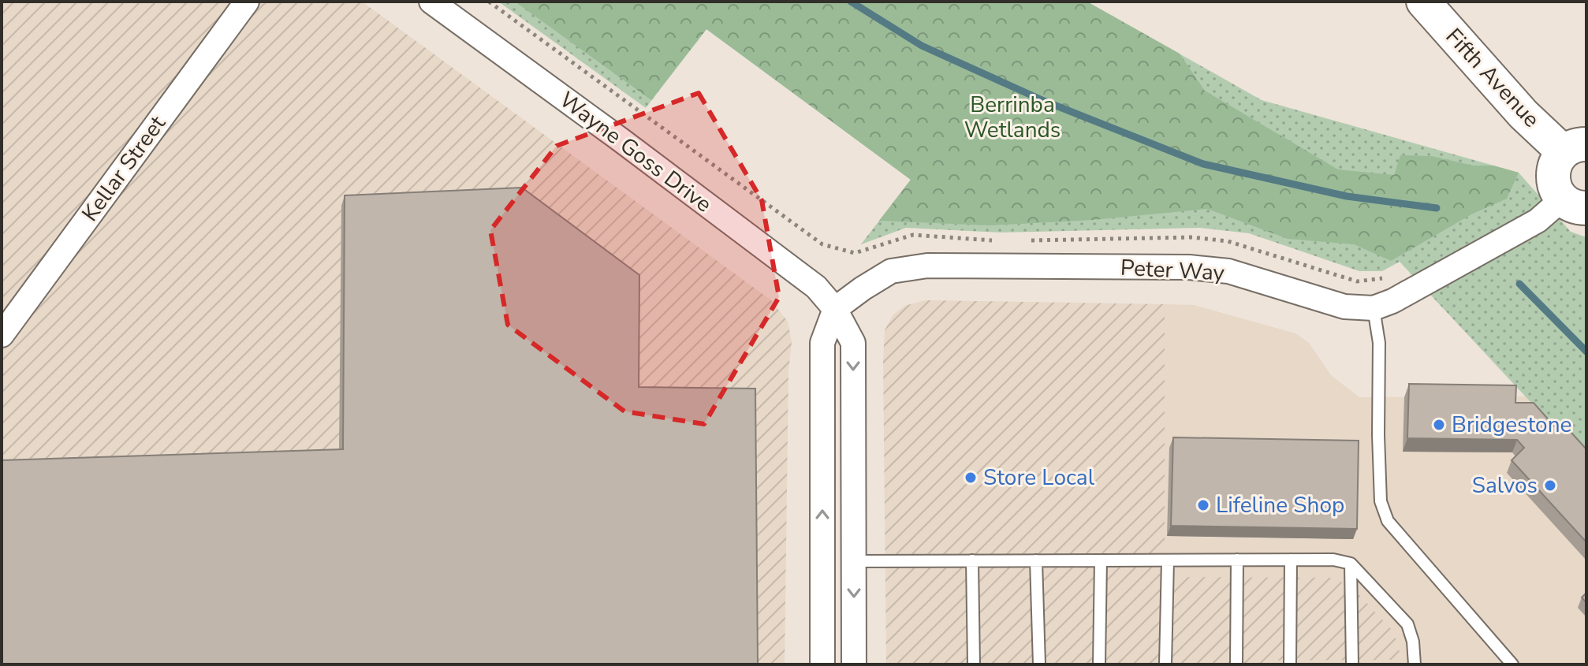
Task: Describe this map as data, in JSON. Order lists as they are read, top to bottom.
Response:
{
  "streets": {
    "street": [
      "Fifth Avenue",
      "Wayne Goss Drive",
      "Kellar Street",
      "Peter Way"
    ]
  },
  "crossings": [
    ["Fifth Avenue", "Peter Way"],
    ["Wayne Goss Drive", "Peter Way"]
  ],
  "parks": ["Berrinba Wetlands"],
  "places": [
    "Bridgestone",
    "Store Local",
    "Salvos",
    "Lifeline Shop"
  ]
}
